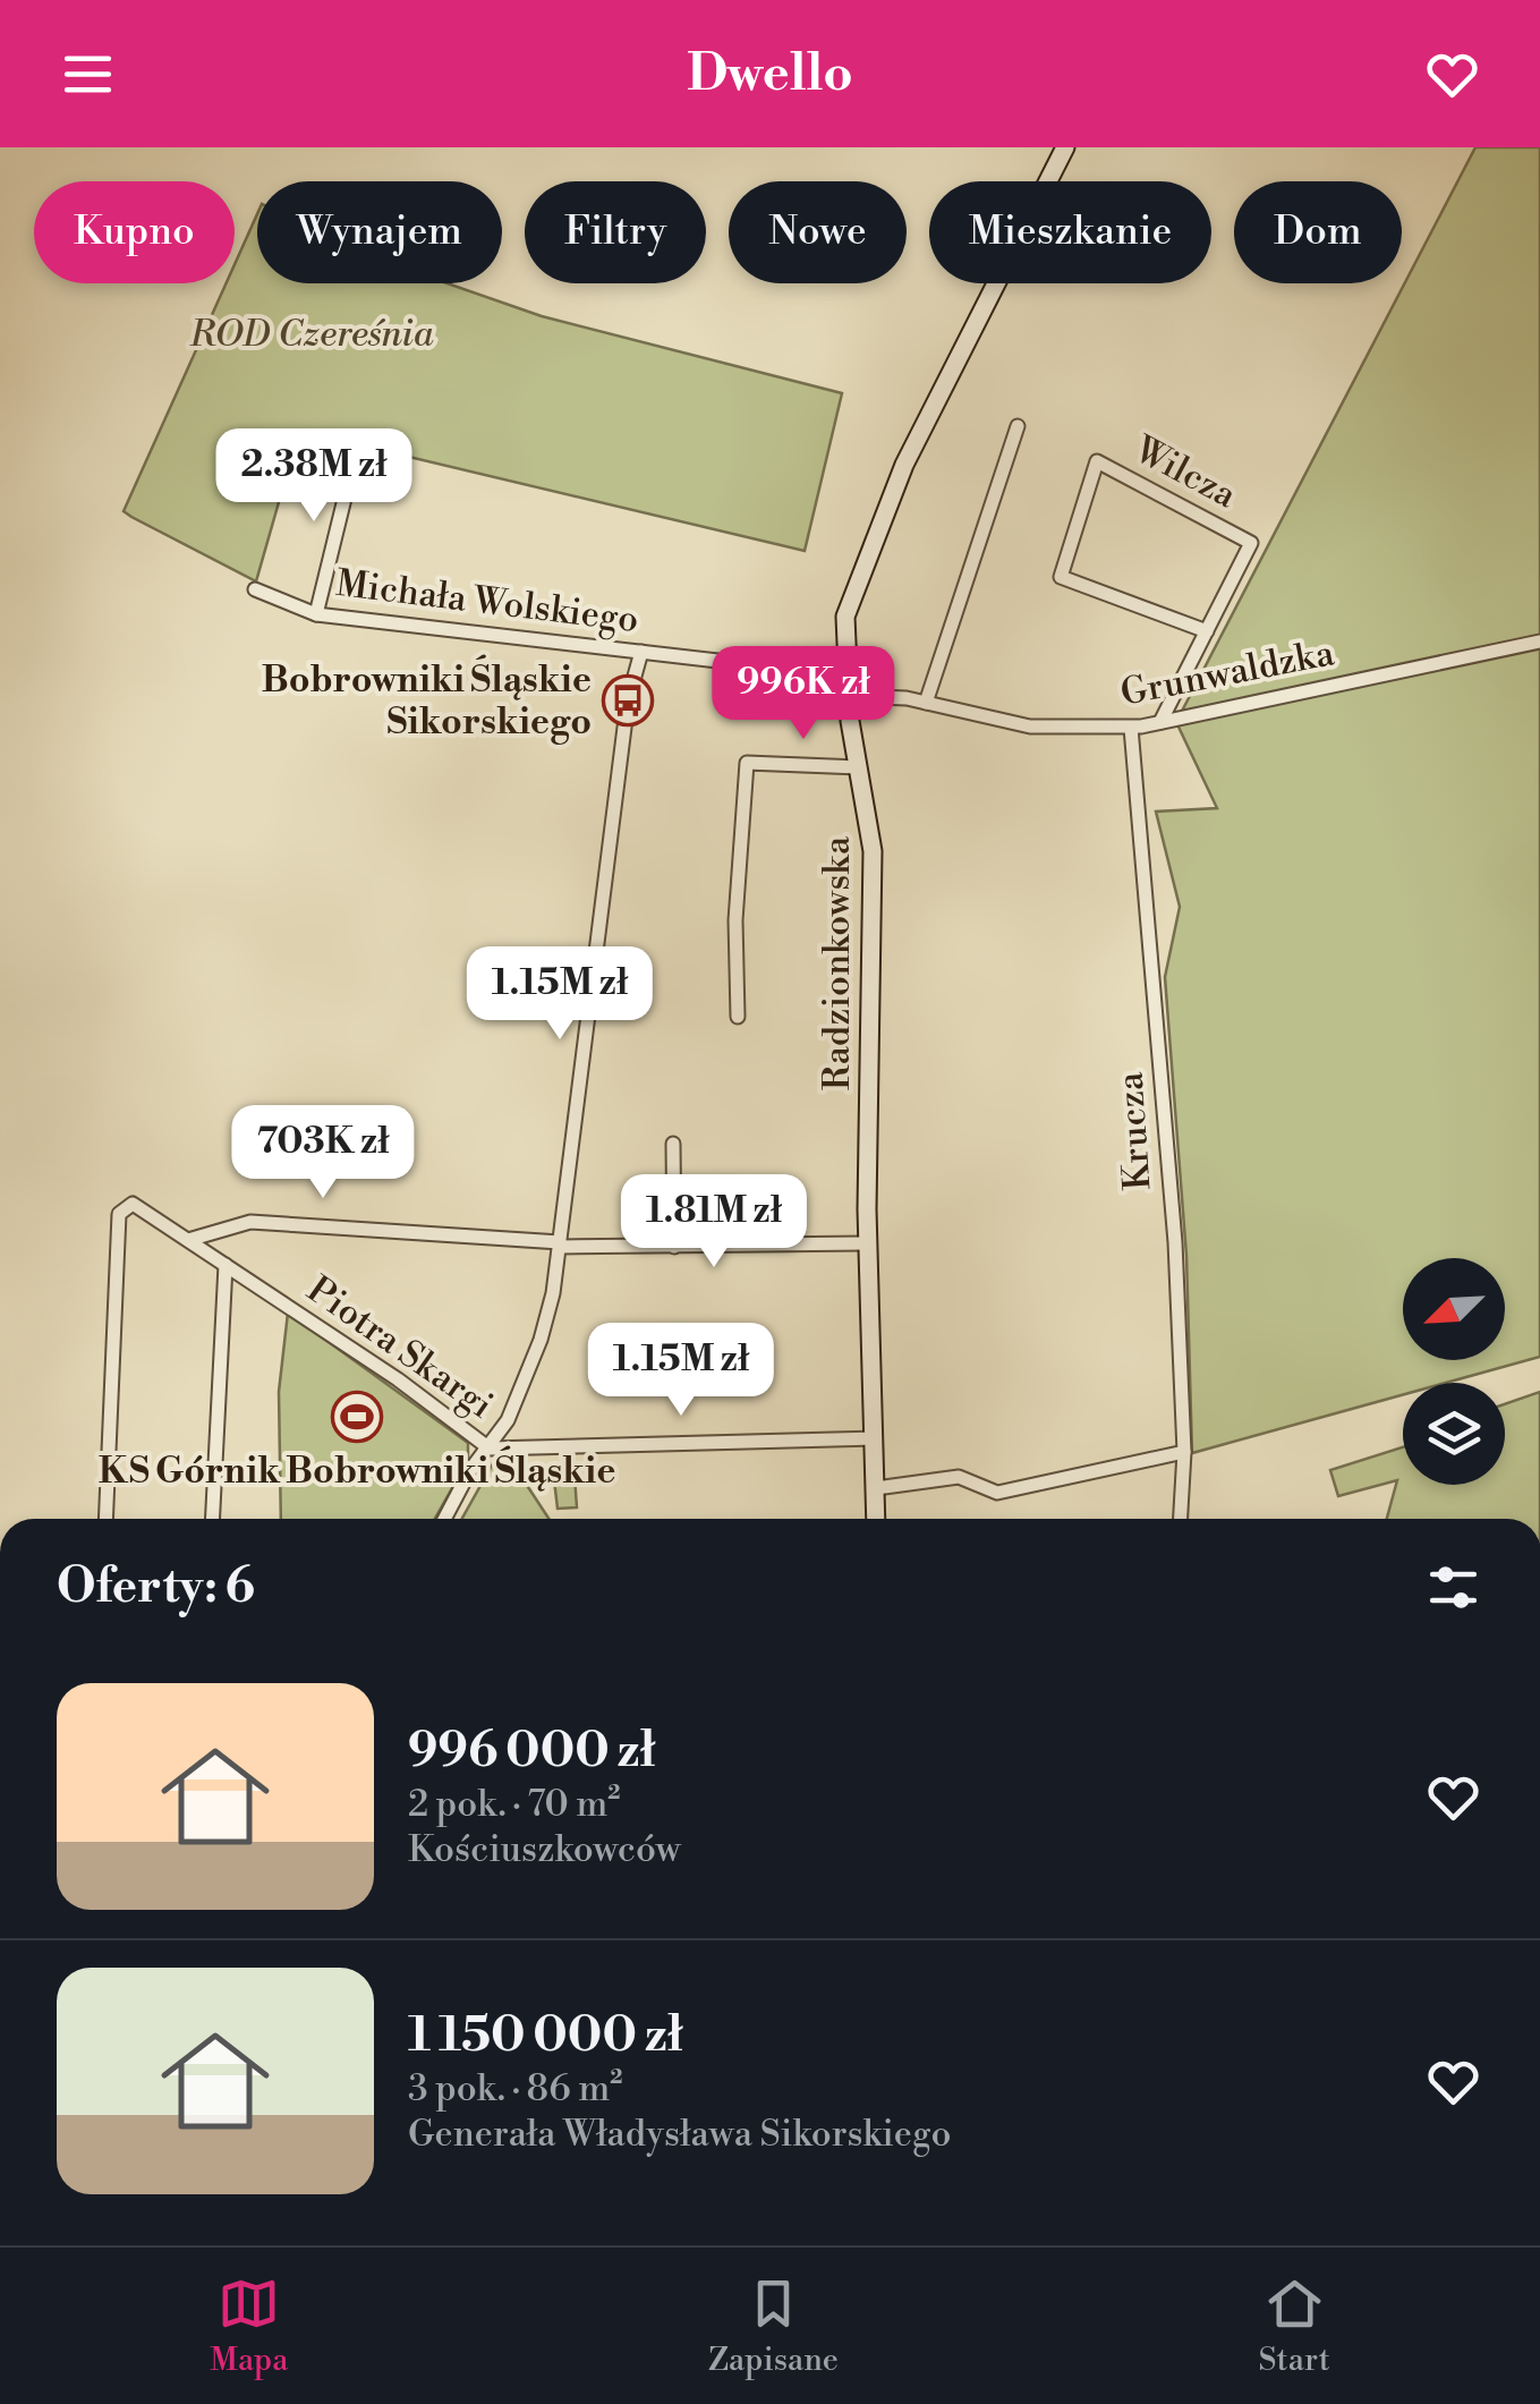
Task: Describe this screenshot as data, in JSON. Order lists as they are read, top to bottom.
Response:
{
  "streets": {
    "street": [
      "Wilcza",
      "Michała Wolskiego",
      "Grunwaldzka",
      "Radzionkowska",
      "Krucza",
      "Piotra Skargi"
    ]
  },
  "crossings": [
    ["Michała Wolskiego", "Grunwaldzka"],
    ["Michała Wolskiego", "Radzionkowska"],
    ["Grunwaldzka", "Radzionkowska"],
    ["Grunwaldzka", "Krucza"],
    ["Radzionkowska", "Piotra Skargi"]
  ],
  "parks": ["ROD Czereśnia"],
  "places": {
    "bus stop": ["Bobrowniki Śląskie Sikorskiego"],
    "sports": ["KS Górnik Bobrowniki Śląskie"]
  },
  "north": "bottom left",
  "page": {
    "header": "Dwello",
    "chip": [
      "Kupno",
      "Wynajem",
      "Filtry",
      "Nowe",
      "Mieszkanie",
      "Dom"
    ],
    "price": [
      "2.38M zł",
      "996K zł",
      "1.15M zł",
      "703K zł",
      "1.81M zł",
      "1.15M zł"
    ],
    "heading": "Oferty: 6",
    "list": [
      {
        "name": "996 000 zł",
        "note": "2 pok. · 70 m² · Kościuszkowców"
      },
      {
        "name": "1 150 000 zł",
        "note": "3 pok. · 86 m² · Generała Władysława Sikorskiego"
      }
    ],
    "tabs": ["Mapa", "Zapisane", "Start"]
  }
}
